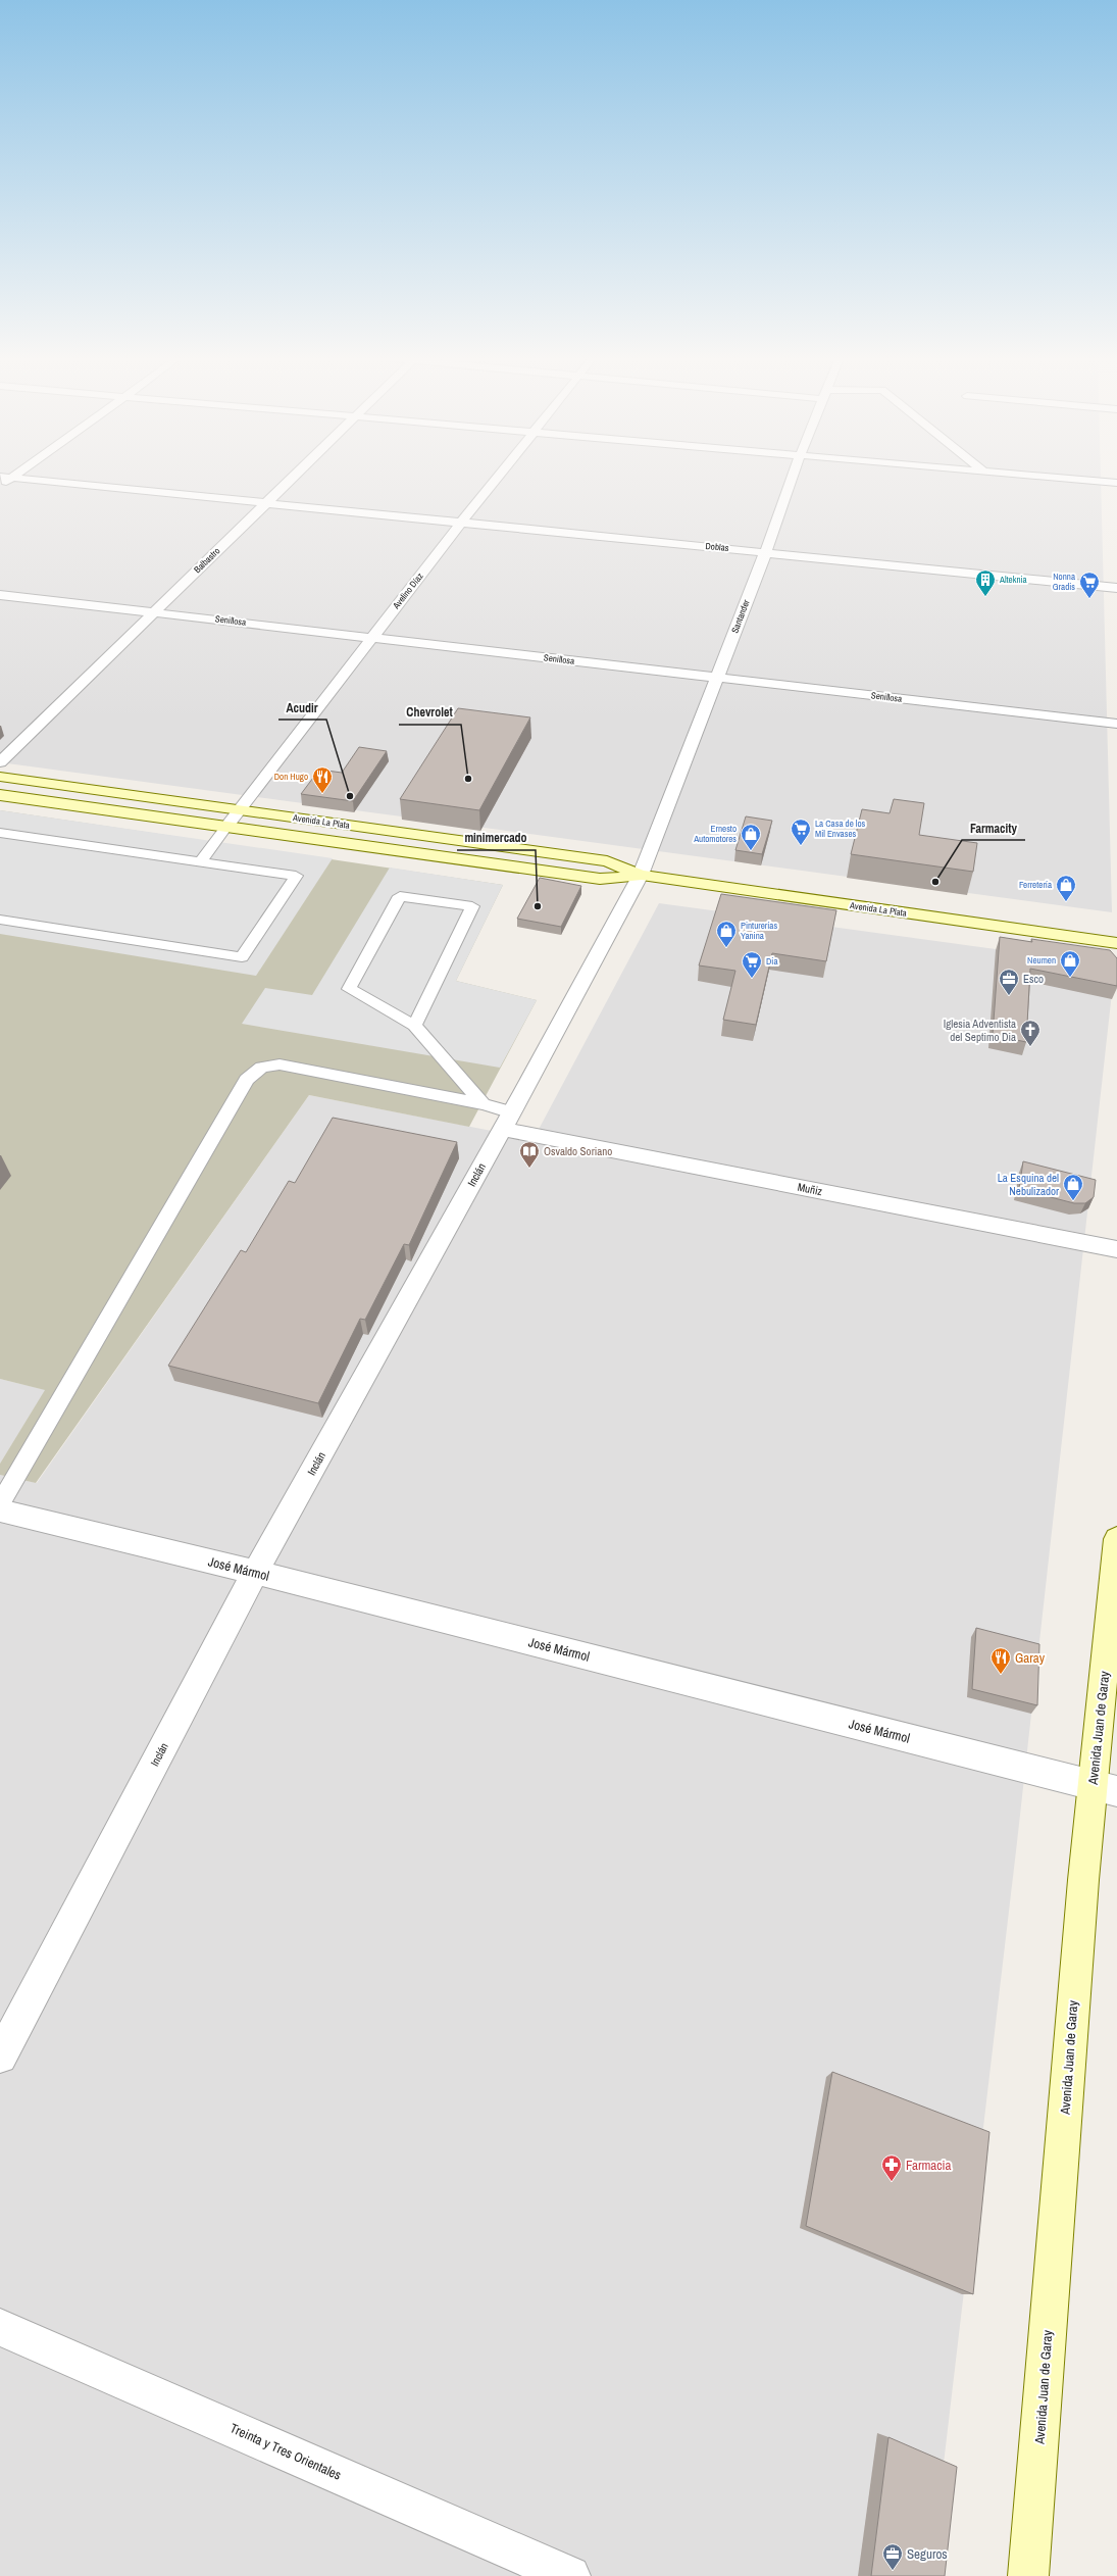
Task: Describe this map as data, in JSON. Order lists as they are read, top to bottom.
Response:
{
  "streets": {
    "main road": ["Avenida La Plata", "Avenida Juan de Garay"],
    "street": [
      "Doblas",
      "Balbastro",
      "Avelino Díaz",
      "Santander",
      "Senillosa",
      "Inclán",
      "Muñiz",
      "José Mármol",
      "Treinta y Tres Orientales"
    ]
  },
  "crossings": [
    ["Doblas", "Balbastro"],
    ["Doblas", "Avelino Díaz"],
    ["Doblas", "Santander"],
    ["Balbastro", "Senillosa"],
    ["Avelino Díaz", "Senillosa"],
    ["Avelino Díaz", "Avenida La Plata"],
    ["Santander", "Senillosa"],
    ["Santander", "Avenida La Plata"],
    ["Santander", "Inclán"],
    ["Avenida La Plata", "Inclán"],
    ["Inclán", "Muñiz"],
    ["Inclán", "José Mármol"],
    ["José Mármol", "Avenida Juan de Garay"]
  ],
  "places": {
    "building": ["Alteknia"],
    "supermarket": ["Nonna Gradis", "La Casa de los Mil Envases", "Dia"],
    "other": [
      "Chevrolet",
      "Acudir",
      "Farmacity",
      "minimercado"
    ],
    "restaurant": ["Don Hugo", "Garay"],
    "shop": [
      "Ernesto Automotores",
      "Ferretería",
      "Pinturerías Yanina",
      "Neumen",
      "La Esquina del Nebulizador"
    ],
    "office": ["Esco", "Seguros"],
    "church": ["Iglesia Adventista del Septimo Dia"],
    "library": ["Osvaldo Soriano"],
    "pharmacy": ["Farmacia"]
  }
}
